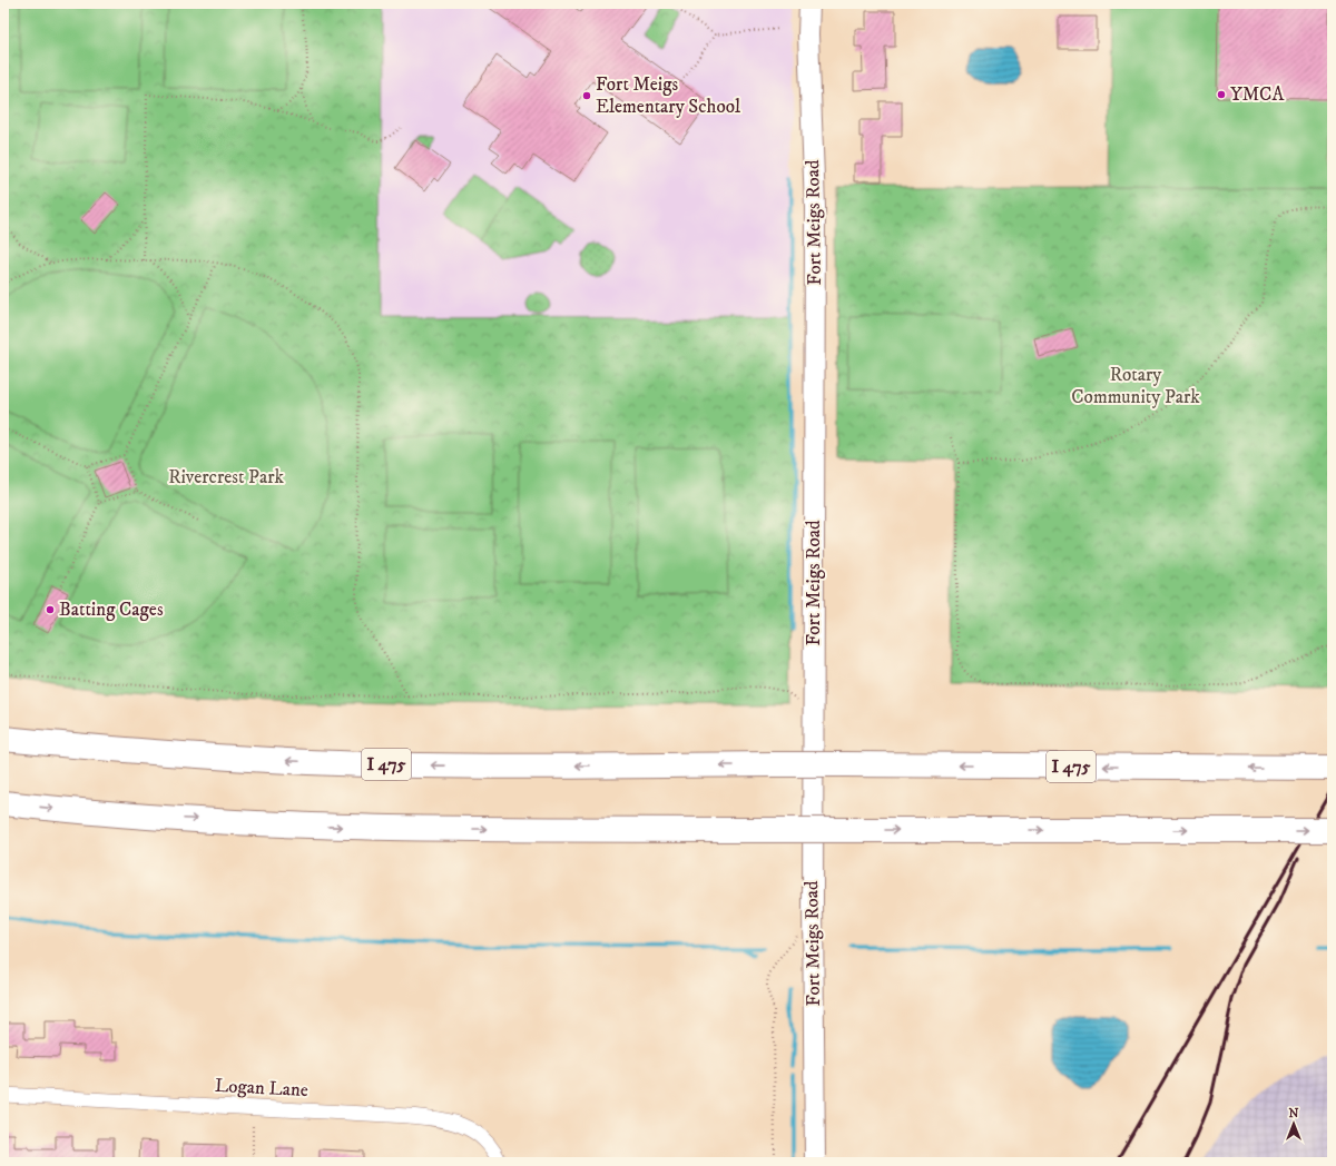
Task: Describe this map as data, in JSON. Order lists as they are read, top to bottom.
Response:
{
  "streets": {
    "highway": ["I 475"],
    "street": ["Fort Meigs Road", "Logan Lane"]
  },
  "parks": ["Rotary Community Park", "Rivercrest Park"],
  "places": ["YMCA", "Fort Meigs Elementary School", "Batting Cages"],
  "north": "top"
}
